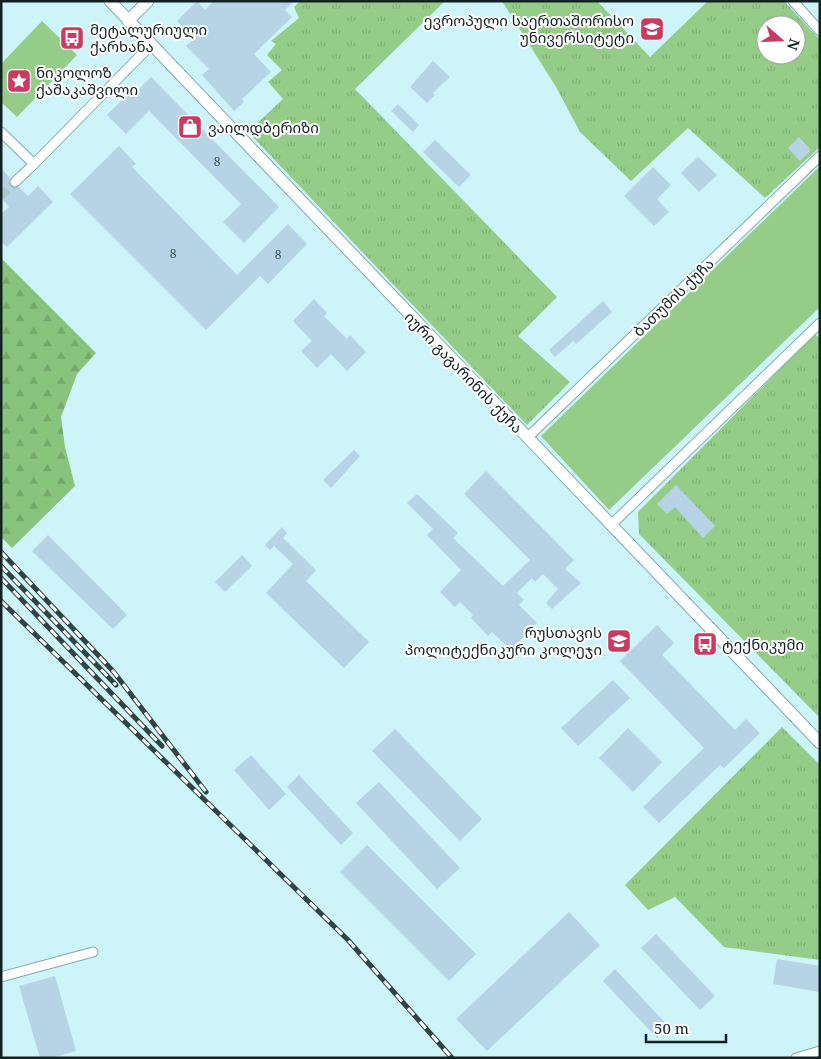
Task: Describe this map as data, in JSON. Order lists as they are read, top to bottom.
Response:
{
  "streets": {
    "street": ["ბათუმის ქუჩა", "იური გაგარინის ქუჩა"]
  },
  "crossings": [
    ["ბათუმის ქუჩა", "იური გაგარინის ქუჩა"]
  ],
  "places": {
    "school or university": ["ევროპული საერთაშორისო უნივერსიტეტი", "რუსთავის პოლიტექნიკური კოლეჯი"],
    "bus stop": ["მეტალურიული ქარხანა", "ტექნიკუმი"],
    "place": ["ნიკოლოზ ქაშაკაშვილი"],
    "shop": ["ვაილდბერიზი"]
  },
  "house_numbers": ["8", "8", "8"],
  "scale_bar": "50 m",
  "north": "right"
}
